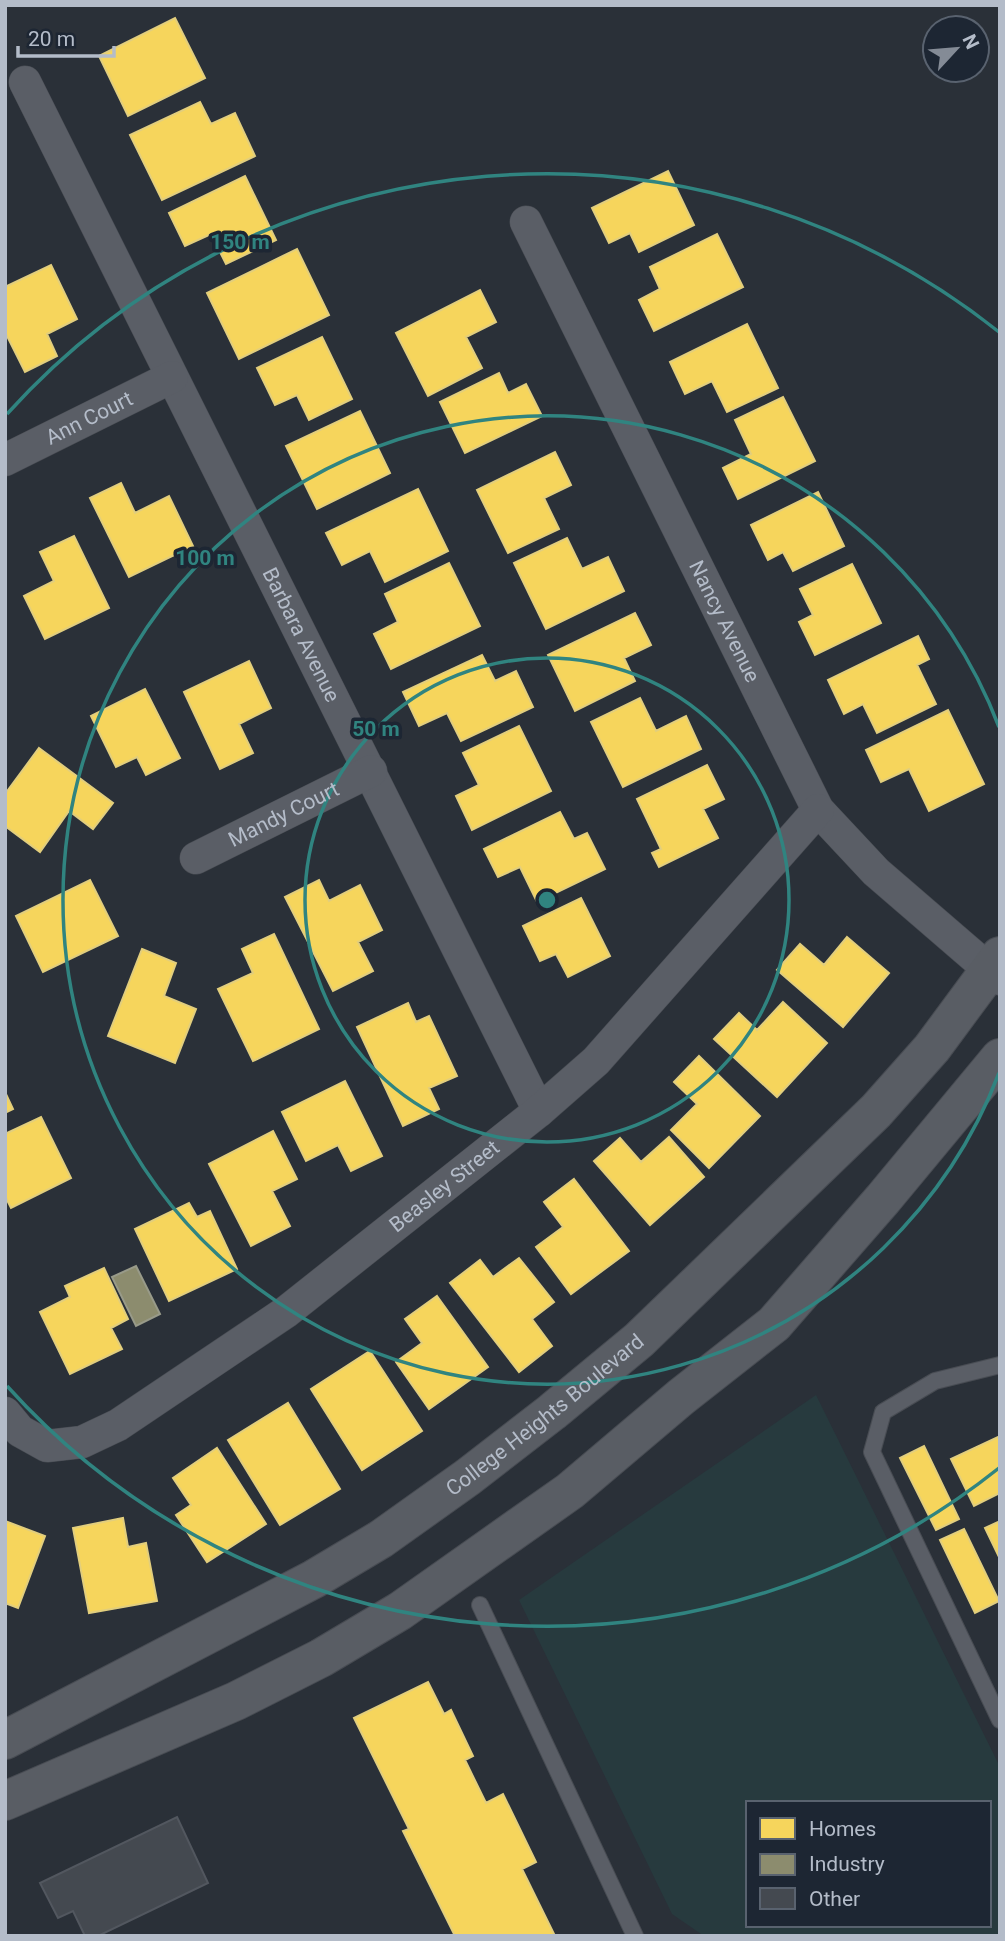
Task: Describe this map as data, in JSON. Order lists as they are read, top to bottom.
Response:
{
  "streets": {
    "street": [
      "Ann Court",
      "Nancy Avenue",
      "Barbara Avenue",
      "Mandy Court",
      "Beasley Street",
      "College Heights Boulevard"
    ]
  },
  "crossings": [
    ["Ann Court", "Barbara Avenue"],
    ["Nancy Avenue", "Beasley Street"],
    ["Nancy Avenue", "College Heights Boulevard"],
    ["Barbara Avenue", "Mandy Court"],
    ["Barbara Avenue", "Beasley Street"]
  ],
  "legend": ["Homes", "Industry", "Other"],
  "scale_bar": "20 m",
  "north": "top right",
  "rings": ["150 m", "100 m", "50 m"]
}
